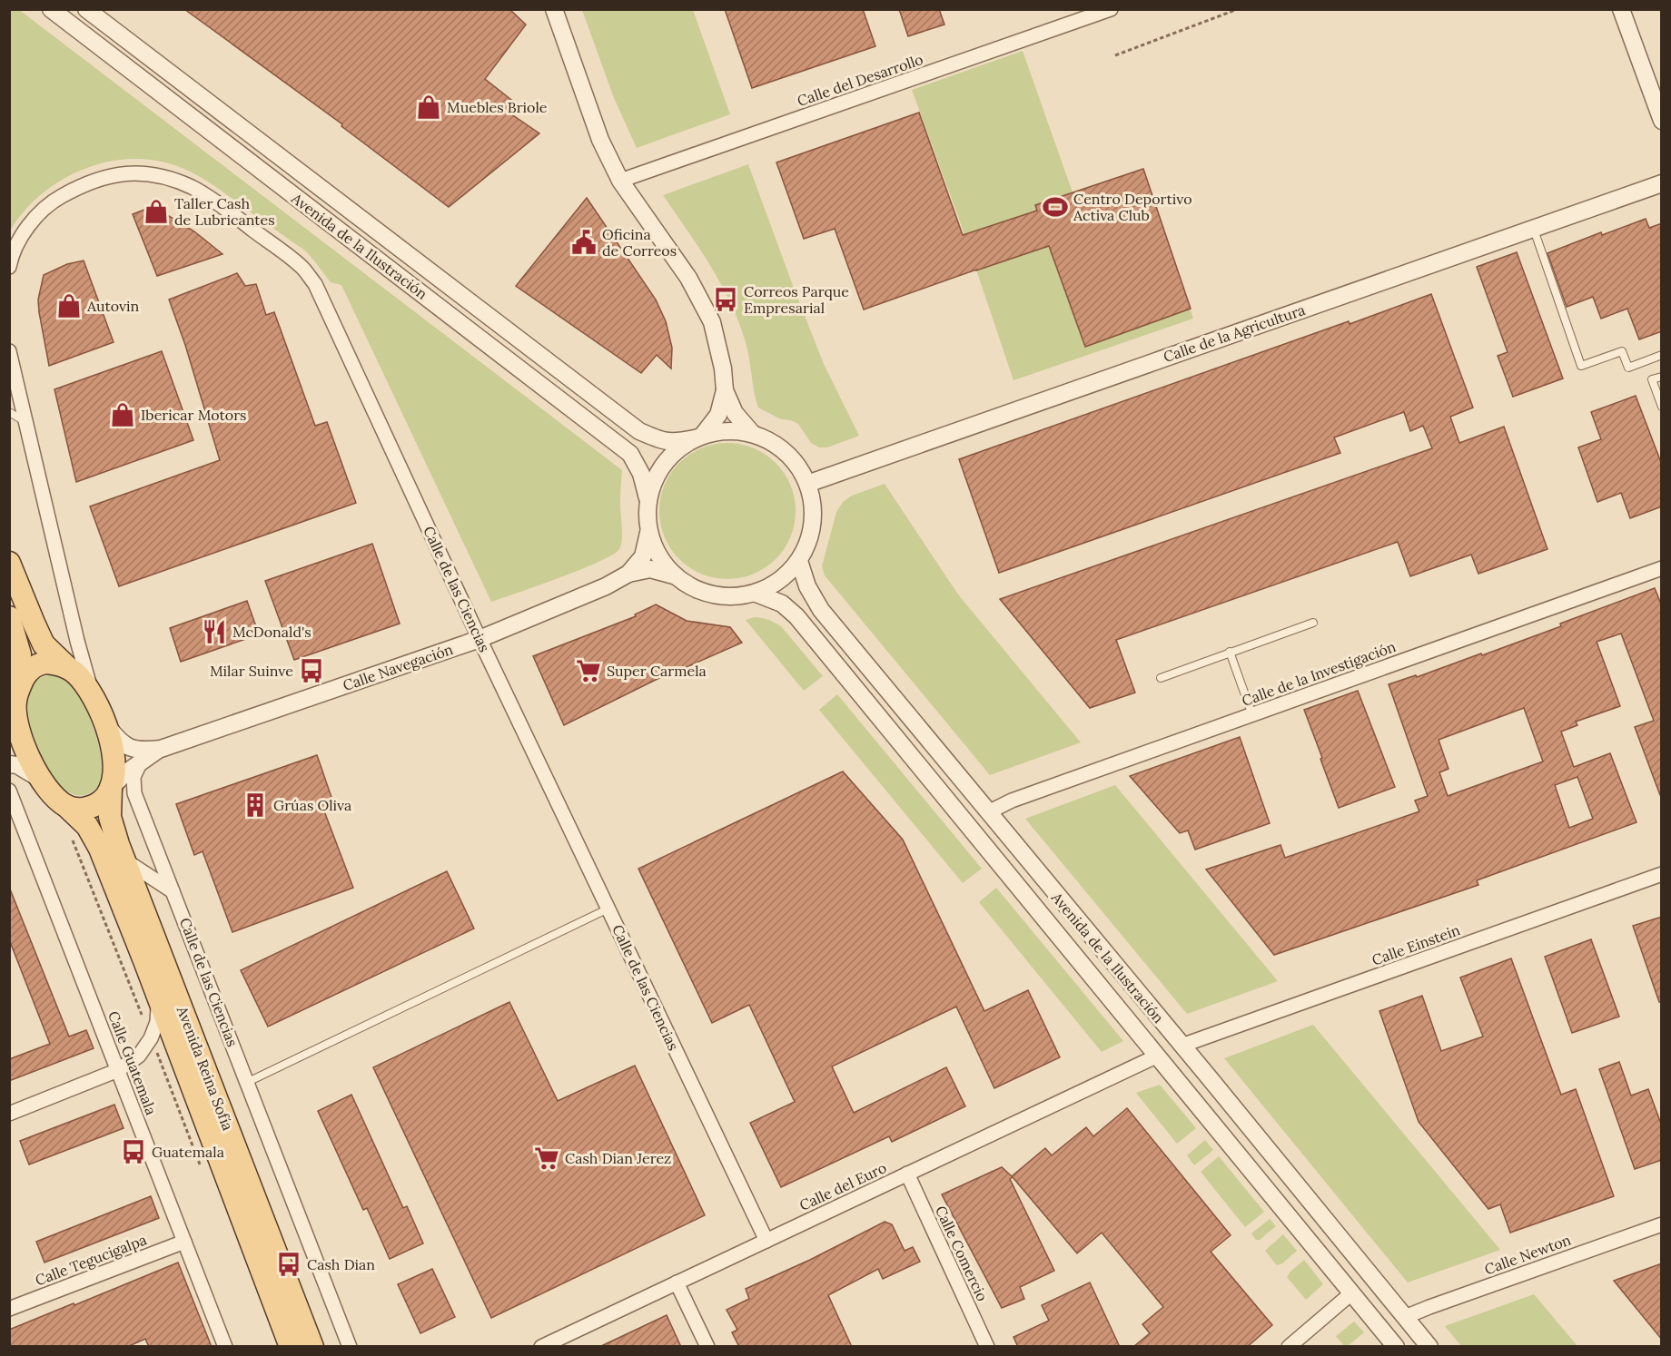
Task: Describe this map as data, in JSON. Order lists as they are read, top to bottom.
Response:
{
  "streets": {
    "main road": ["Avenida Reina Sofía"],
    "street": [
      "Calle del Desarrollo",
      "Avenida de la Ilustración",
      "Calle de la Agricultura",
      "Calle de las Ciencias",
      "Calle Navegación",
      "Calle de la Investigación",
      "Calle Einstein",
      "Calle Guatemala",
      "Calle del Euro",
      "Calle Comercio",
      "Calle Newton",
      "Calle Tegucigalpa"
    ]
  },
  "crossings": [
    ["Avenida de la Ilustración", "Calle de la Agricultura"],
    ["Avenida de la Ilustración", "Calle Navegación"],
    ["Avenida de la Ilustración", "Calle de la Investigación"],
    ["Avenida de la Ilustración", "Calle Einstein"],
    ["Avenida de la Ilustración", "Calle del Euro"],
    ["Avenida de la Ilustración", "Calle Newton"],
    ["Calle de la Agricultura", "Calle Navegación"],
    ["Calle de las Ciencias", "Calle Navegación"],
    ["Calle de las Ciencias", "Calle del Euro"],
    ["Calle Guatemala", "Calle Tegucigalpa"],
    ["Calle del Euro", "Calle Comercio"]
  ],
  "places": {
    "shop": [
      "Muebles Briole",
      "Taller Cash de Lubricantes",
      "Autovin",
      "Ibericar Motors"
    ],
    "sports": ["Centro Deportivo Activa Club"],
    "public building": ["Oficina de Correos"],
    "bus stop": [
      "Correos Parque Empresarial",
      "Milar Suinve",
      "Guatemala",
      "Cash Dian"
    ],
    "restaurant": ["McDonald's"],
    "supermarket": ["Super Carmela", "Cash Dian Jerez"],
    "building": ["Grúas Oliva"]
  }
}
